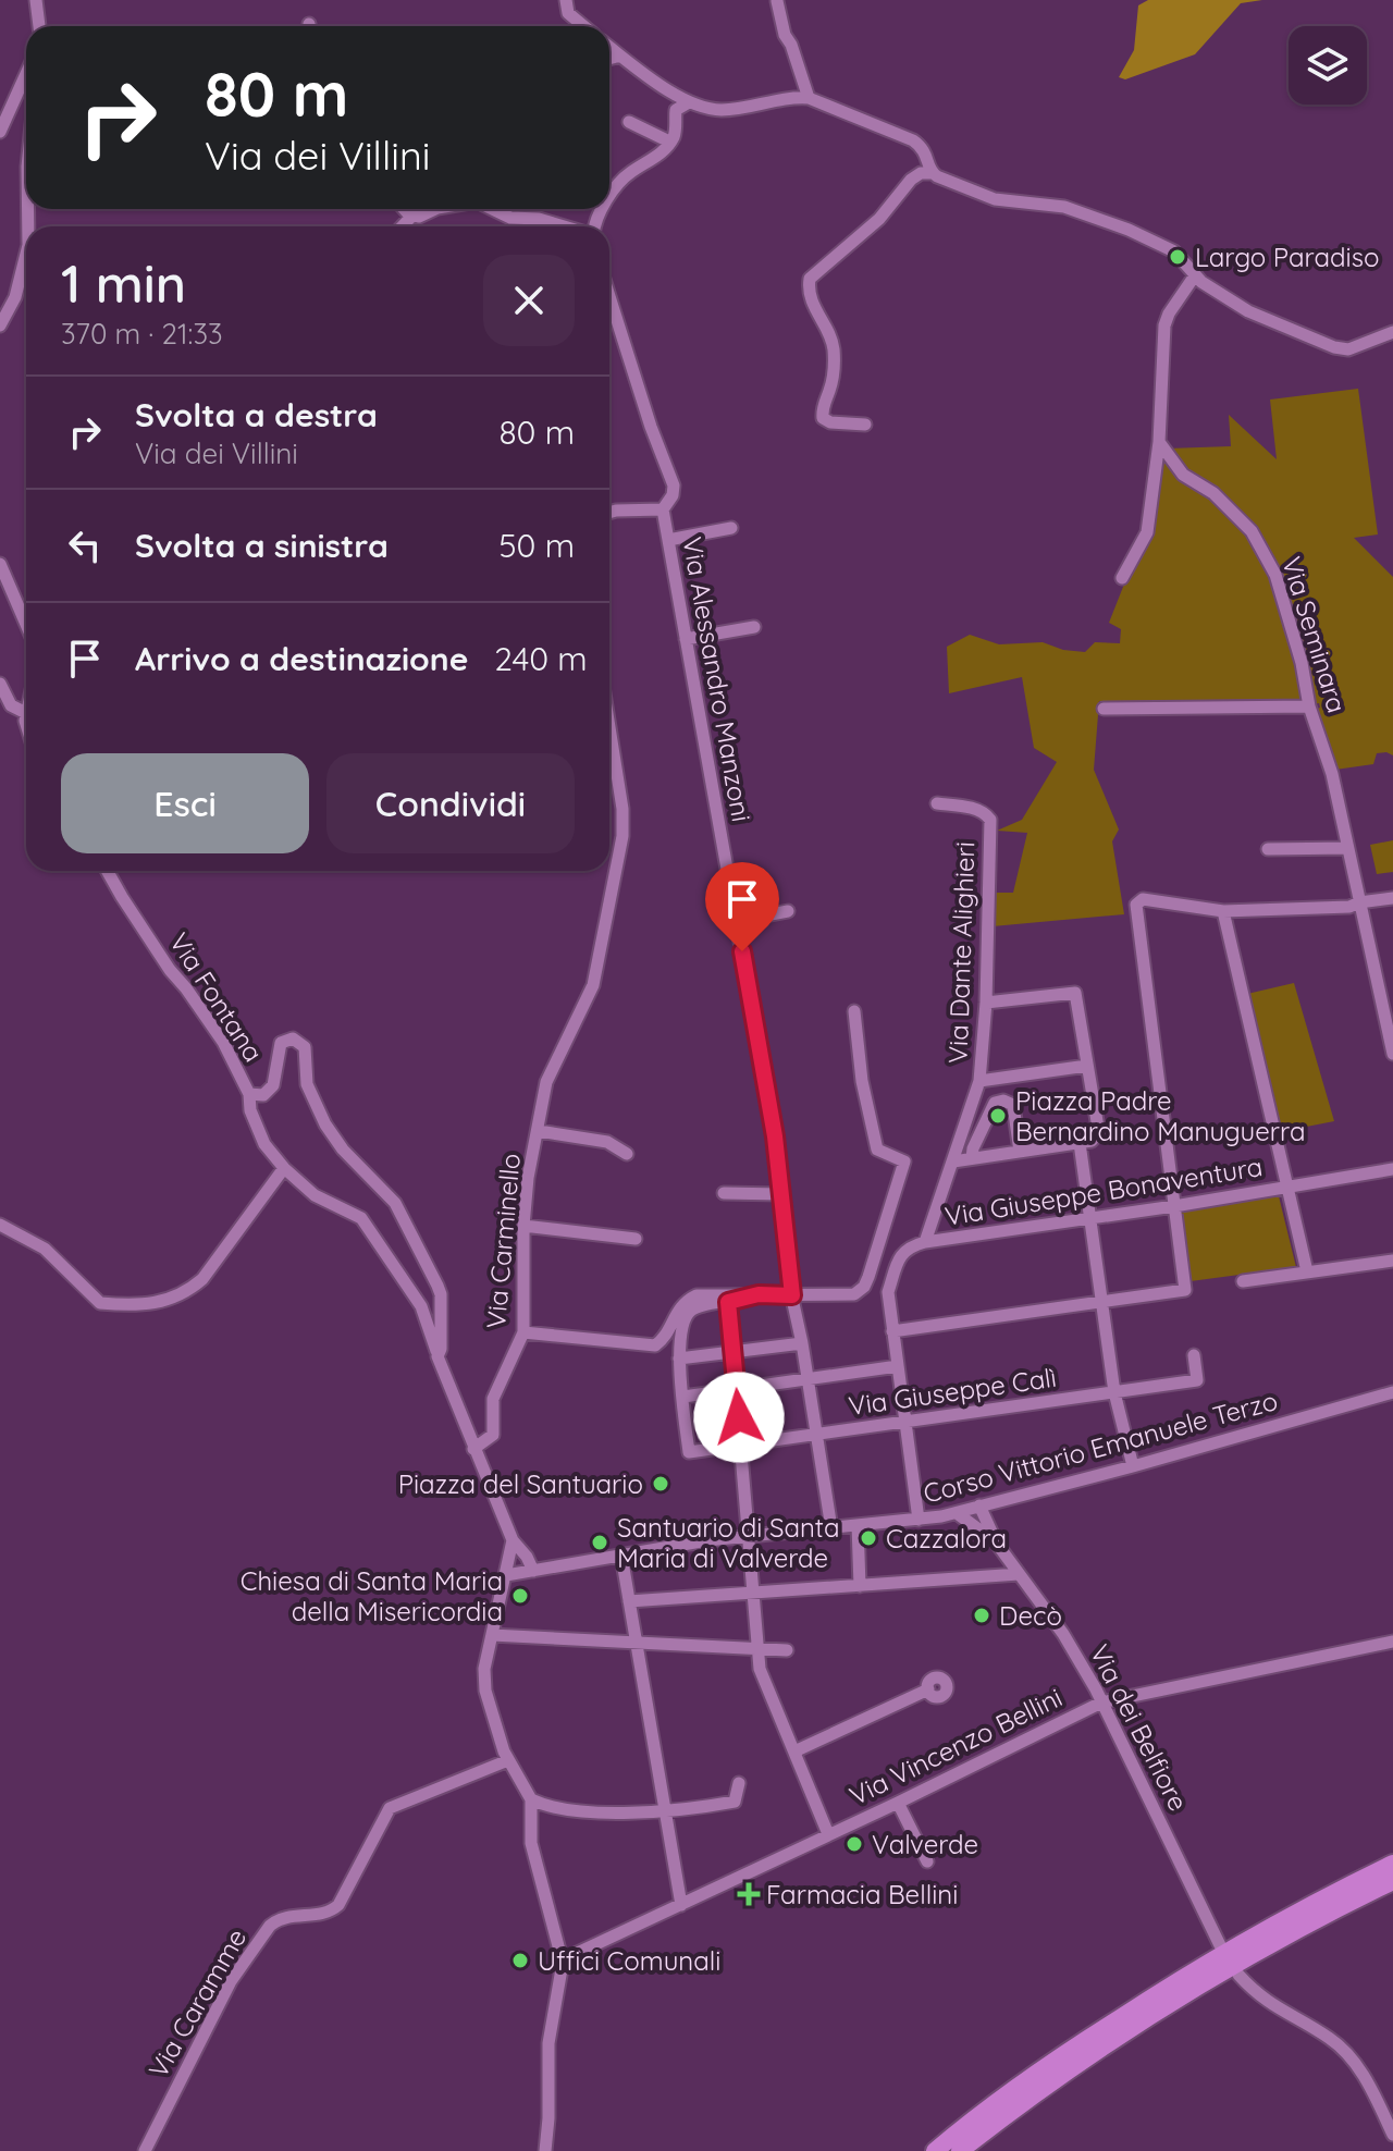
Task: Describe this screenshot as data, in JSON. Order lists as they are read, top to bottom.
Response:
{
  "streets": {
    "street": [
      "Via Seminara",
      "Via Alessandro Manzoni",
      "Via Dante Alighieri",
      "Via Fontana",
      "Via Giuseppe Bonaventura",
      "Via Carminello",
      "Via Giuseppe Calì",
      "Corso Vittorio Emanuele Terzo",
      "Via dei Belfiore",
      "Via Vincenzo Bellini",
      "Via Caramme"
    ]
  },
  "crossings": [
    ["Via Alessandro Manzoni", "Via Giuseppe Calì"],
    ["Via Alessandro Manzoni", "Corso Vittorio Emanuele Terzo"],
    ["Via Dante Alighieri", "Via Giuseppe Bonaventura"],
    ["Via Fontana", "Via Carminello"],
    ["Via Fontana", "Corso Vittorio Emanuele Terzo"],
    ["Via dei Belfiore", "Via Vincenzo Bellini"]
  ],
  "places": {
    "other": [
      "Largo Paradiso",
      "Piazza Padre Bernardino Manuguerra",
      "Piazza del Santuario",
      "Cazzalora",
      "Santuario di Santa Maria di Valverde",
      "Chiesa di Santa Maria della Misericordia",
      "Decò",
      "Valverde",
      "Uffici Comunali"
    ],
    "health": ["Farmacia Bellini"]
  },
  "page": {
    "turn": ["80 m", "Via dei Villini"],
    "heading": ["1 min", "370 m · 21:33"],
    "list": [
      {
        "name": "Svolta a destra",
        "note": "Via dei Villini",
        "value": "80 m"
      },
      {
        "name": "Svolta a sinistra",
        "value": "50 m"
      },
      {
        "name": "Arrivo a destinazione",
        "value": "240 m"
      }
    ],
    "buttons": ["Esci", "Condividi"]
  }
}
